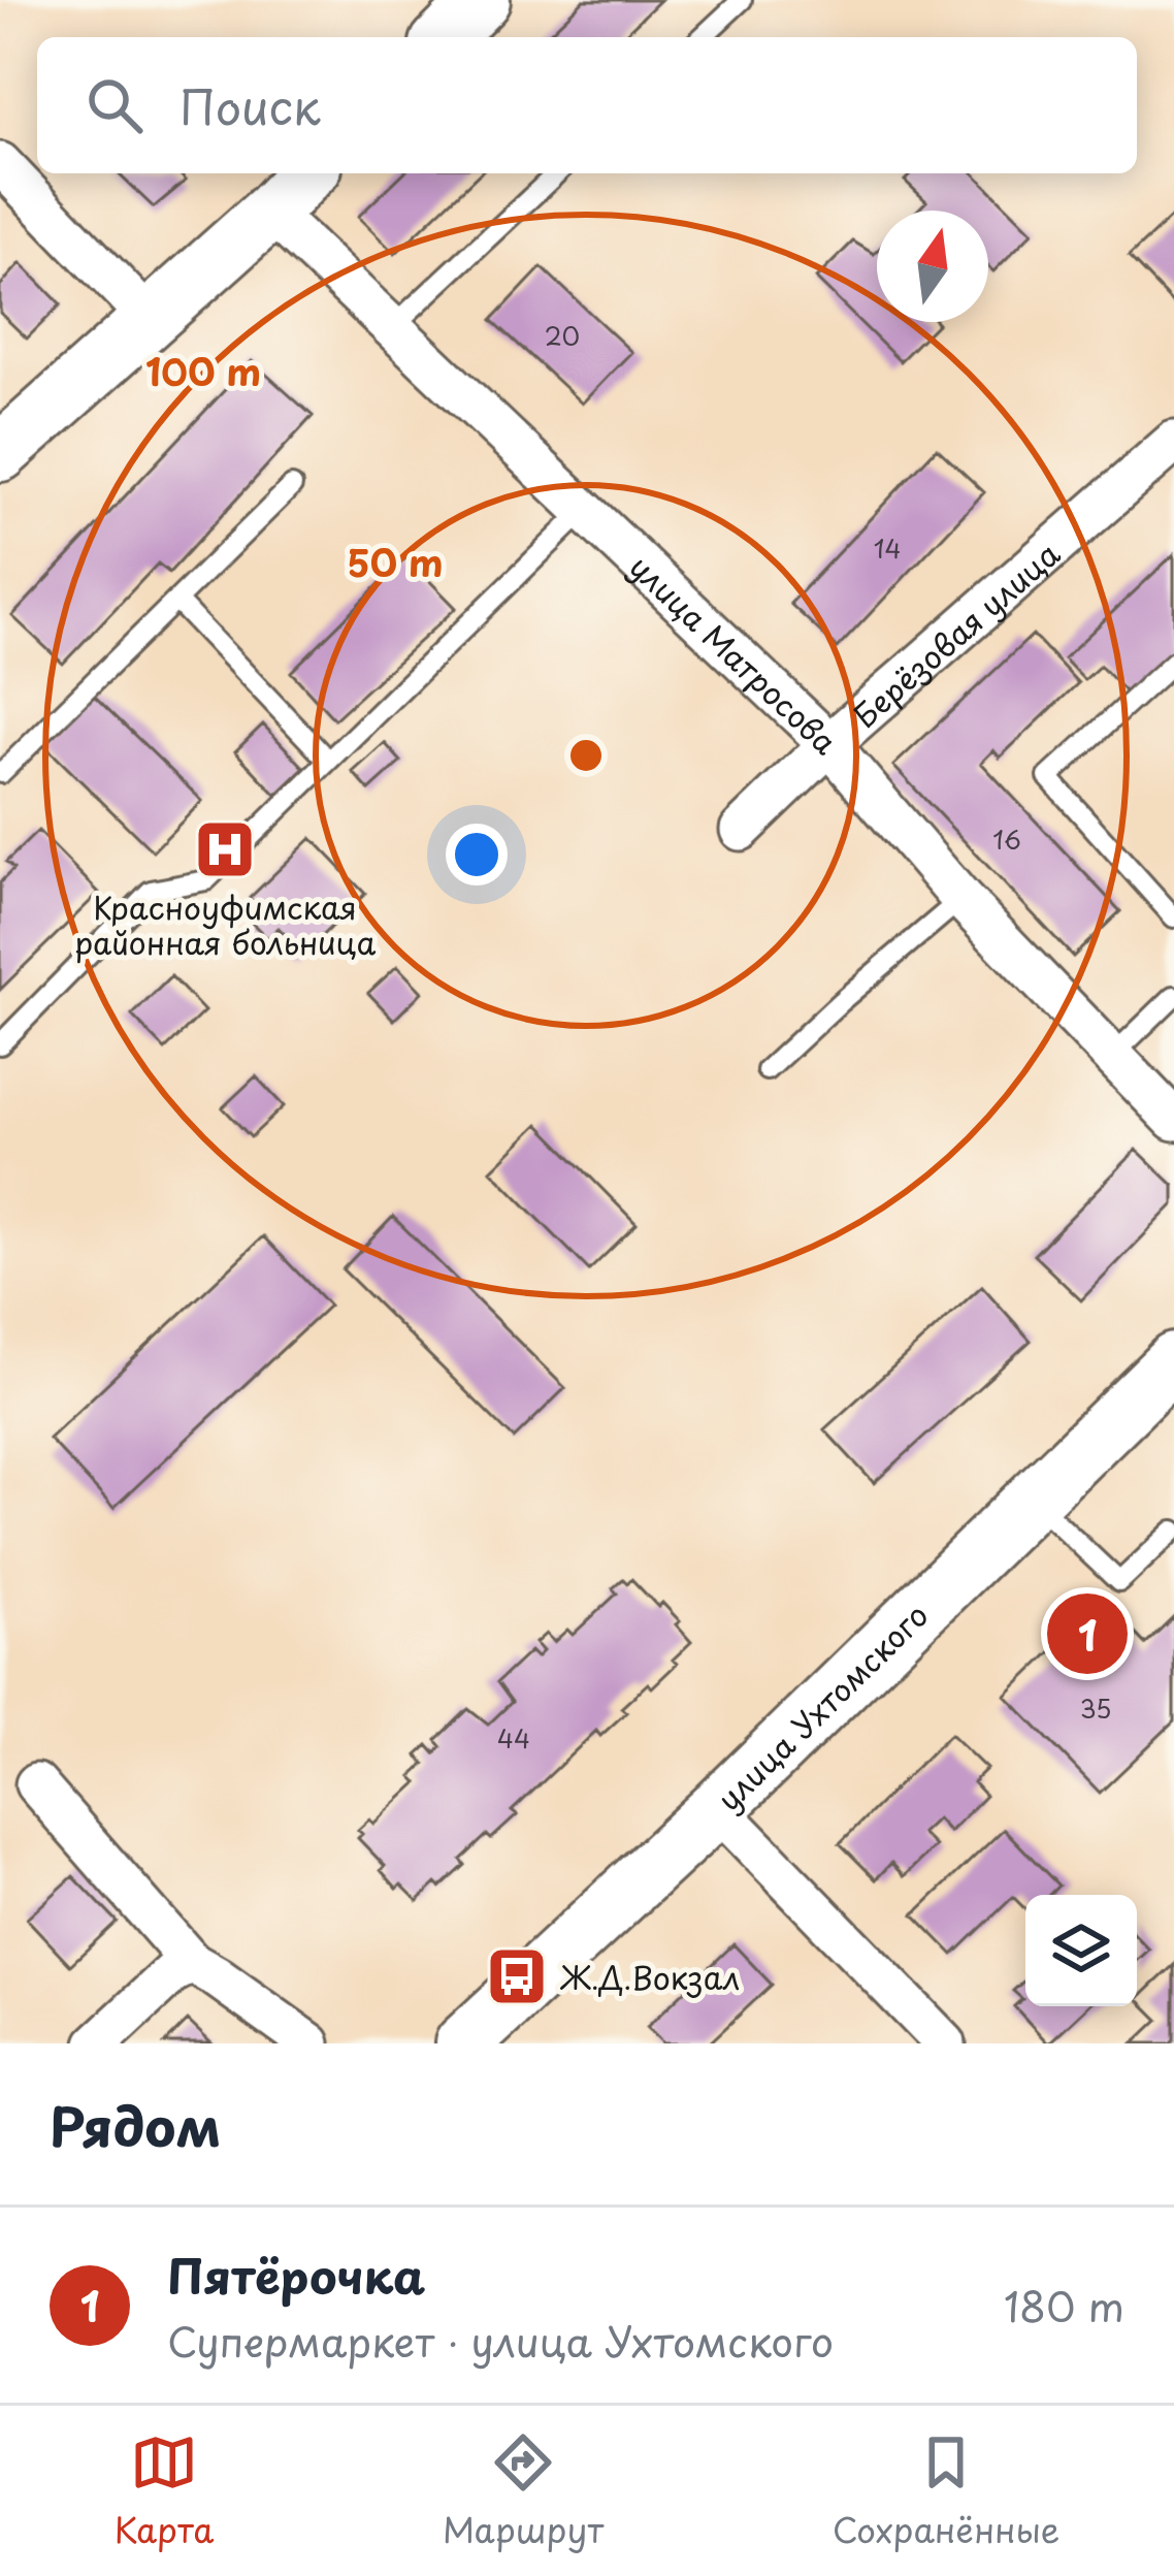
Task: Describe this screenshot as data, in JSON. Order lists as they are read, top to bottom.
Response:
{
  "streets": {
    "street": ["Берёзовая улица", "улица Матросова", "улица Ухтомского"]
  },
  "crossings": [
    ["Берёзовая улица", "улица Матросова"]
  ],
  "places": {
    "hospital": ["Красноуфимская районная больница"],
    "bus stop": ["Ж.Д.Вокзал"]
  },
  "house_numbers": [
    "20",
    "14",
    "16",
    "35",
    "44"
  ],
  "north": "top",
  "page": {
    "search": "Поиск",
    "pins": "1",
    "heading": "Рядом",
    "list": [
      {
        "mark": "1",
        "name": "Пятёрочка",
        "note": "Супермаркет · улица Ухтомского",
        "value": "180 m"
      }
    ],
    "nav": ["Карта", "Маршрут", "Сохранённые"]
  },
  "rings": ["100 m", "50 m"]
}
